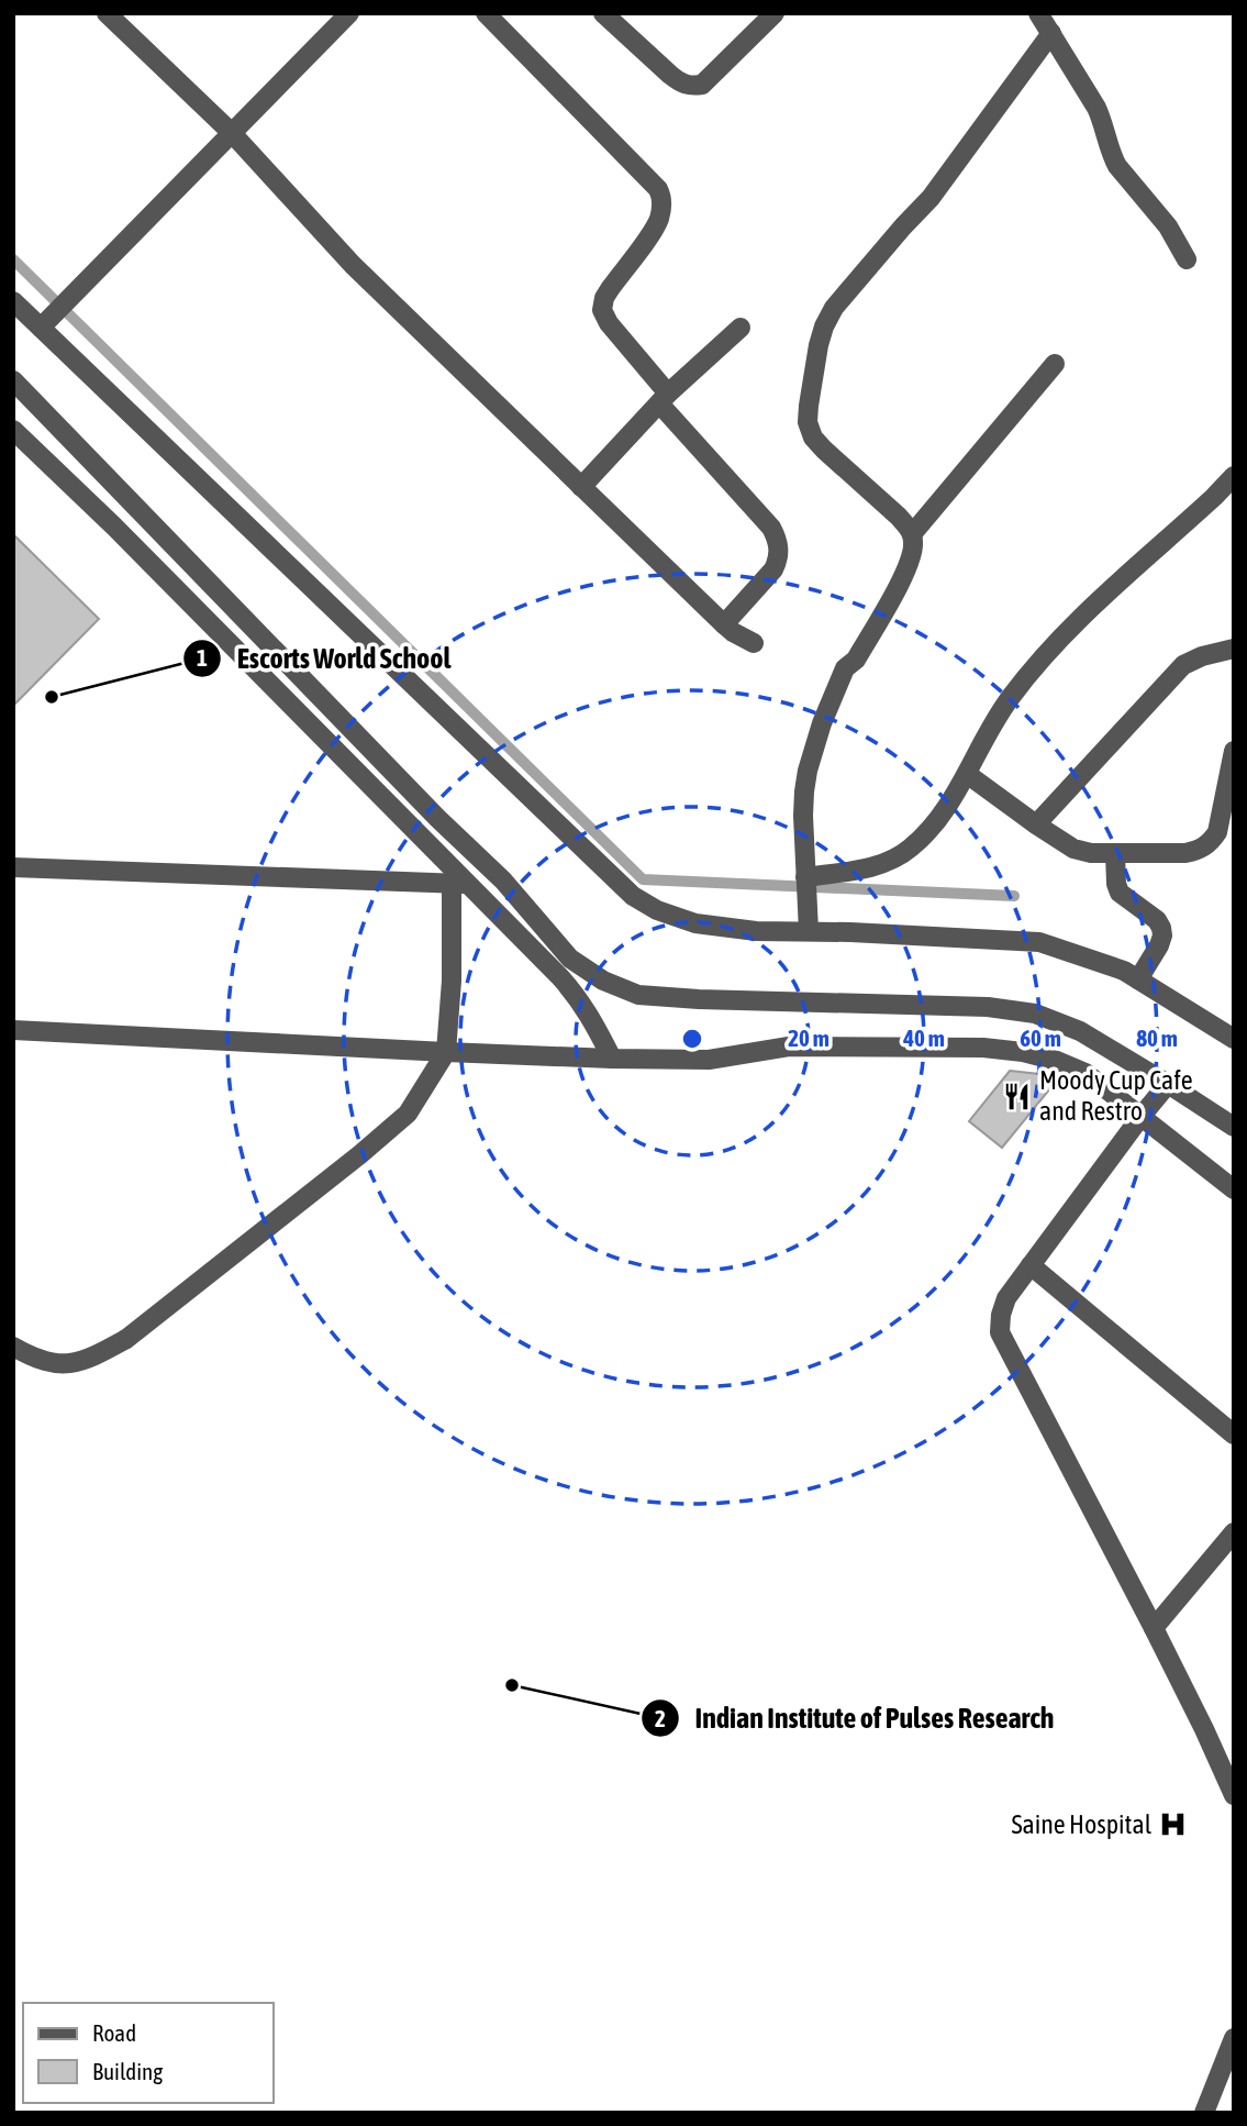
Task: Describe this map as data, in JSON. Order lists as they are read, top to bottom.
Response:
{
  "places": {
    "other": ["Escorts World School", "Indian Institute of Pulses Research"],
    "restaurant": ["Moody Cup Cafe and Restro"],
    "hospital": ["Saine Hospital"]
  },
  "legend": ["Road", "Building"],
  "rings": [
    "20 m",
    "40 m",
    "60 m",
    "80 m"
  ]
}
